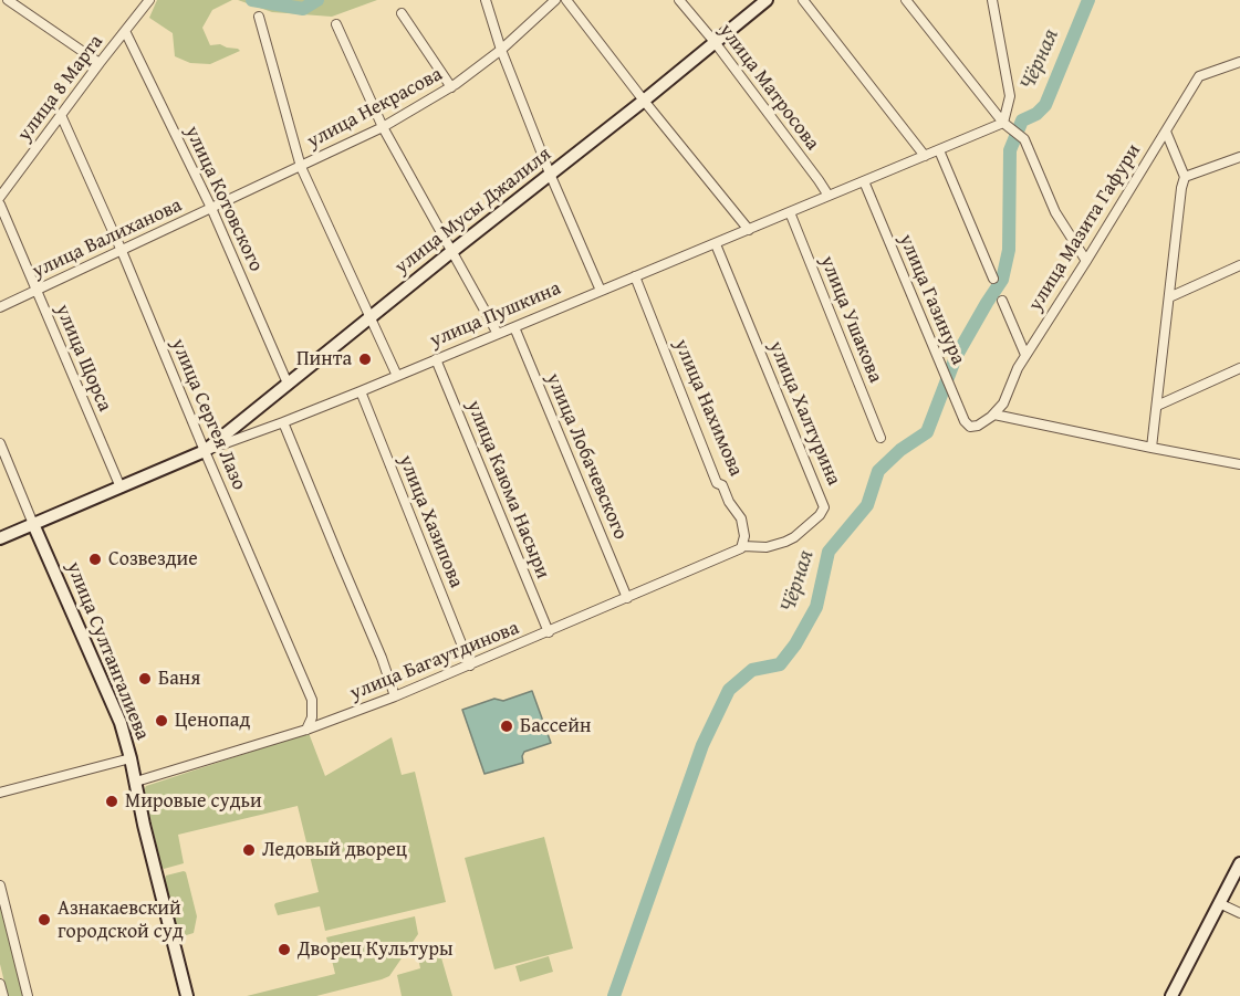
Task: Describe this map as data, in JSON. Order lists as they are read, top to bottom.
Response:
{
  "streets": {
    "main road": ["улица Мусы Джалиля", "улица Пушкина", "улица Султангалиева"],
    "street": [
      "улица Матросова",
      "улица 8 Марта",
      "улица Некрасова",
      "улица Котовского",
      "улица Мазита Гафури",
      "улица Валиханова",
      "улица Газинура",
      "улица Ушакова",
      "улица Щорса",
      "улица Нахимова",
      "улица Халтурина",
      "улица Сергея Лазо",
      "улица Лобачевского",
      "улица Каюма Насыри",
      "улица Хазипова",
      "улица Багаутдинова"
    ]
  },
  "crossings": [
    ["улица Матросова", "улица Мусы Джалиля"],
    ["улица Матросова", "улица Пушкина"],
    ["улица 8 Марта", "улица Котовского"],
    ["улица 8 Марта", "улица Сергея Лазо"],
    ["улица Некрасова", "улица Валиханова"],
    ["улица Котовского", "улица Мусы Джалиля"],
    ["улица Котовского", "улица Валиханова"],
    ["улица Мусы Джалиля", "улица Пушкина"],
    ["улица Мусы Джалиля", "улица Сергея Лазо"],
    ["улица Мазита Гафури", "улица Газинура"],
    ["улица Валиханова", "улица Щорса"],
    ["улица Валиханова", "улица Сергея Лазо"],
    ["улица Газинура", "улица Пушкина"],
    ["улица Пушкина", "улица Ушакова"],
    ["улица Пушкина", "улица Щорса"],
    ["улица Пушкина", "улица Нахимова"],
    ["улица Пушкина", "улица Халтурина"],
    ["улица Пушкина", "улица Сергея Лазо"],
    ["улица Пушкина", "улица Лобачевского"],
    ["улица Пушкина", "улица Каюма Насыри"],
    ["улица Пушкина", "улица Хазипова"],
    ["улица Пушкина", "улица Султангалиева"],
    ["улица Нахимова", "улица Халтурина"],
    ["улица Нахимова", "улица Багаутдинова"],
    ["улица Халтурина", "улица Багаутдинова"],
    ["улица Сергея Лазо", "улица Багаутдинова"],
    ["улица Лобачевского", "улица Багаутдинова"],
    ["улица Каюма Насыри", "улица Багаутдинова"],
    ["улица Хазипова", "улица Багаутдинова"],
    ["улица Султангалиева", "улица Багаутдинова"]
  ],
  "water": ["Чёрная"],
  "places": [
    "Пинта",
    "Созвездие",
    "Баня",
    "Ценопад",
    "Бассейн",
    "Мировые судьи",
    "Ледовый дворец",
    "Азнакаевский городской суд",
    "Дворец Культуры"
  ]
}
